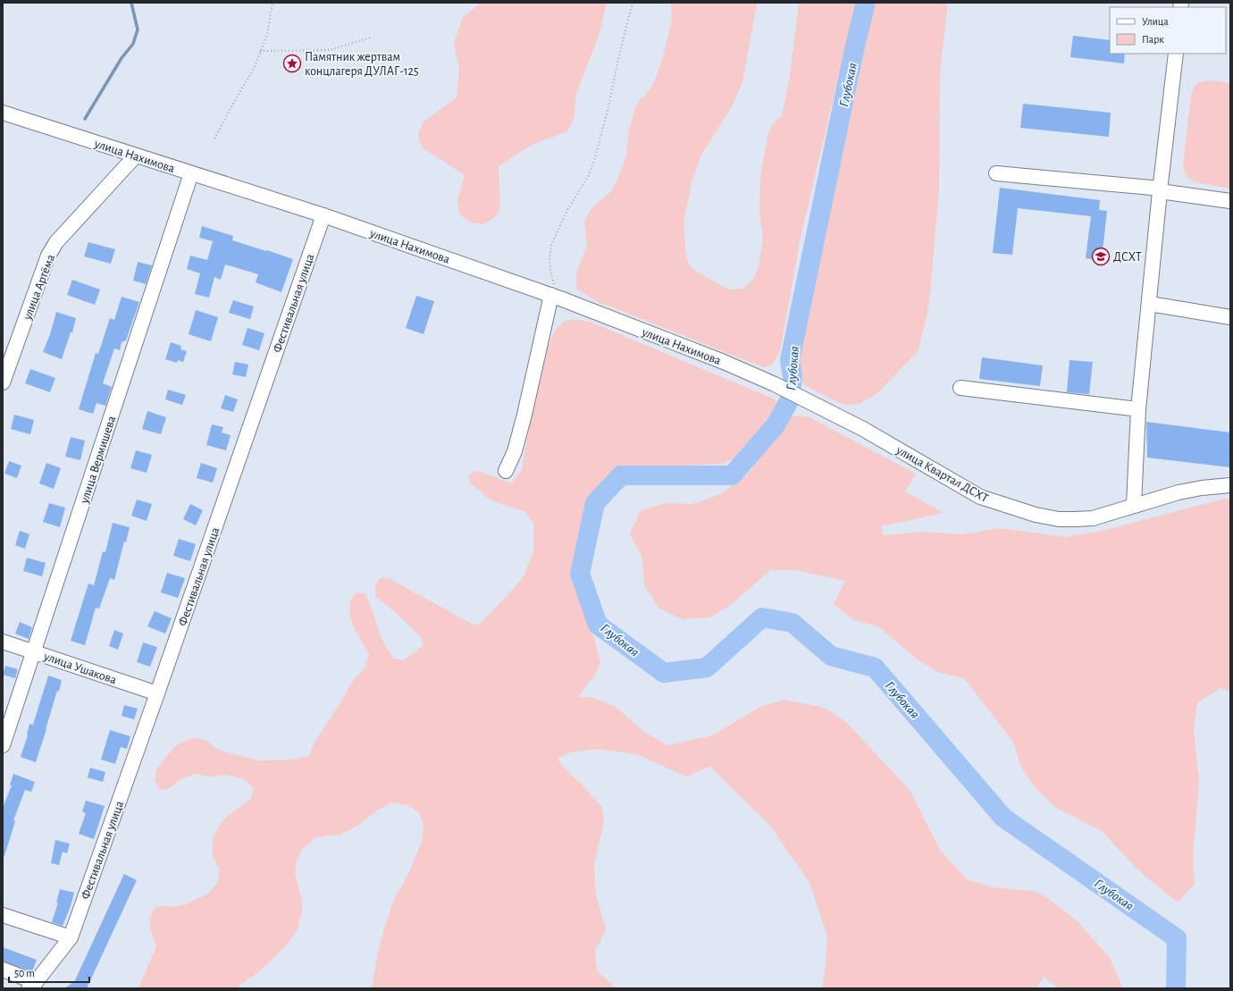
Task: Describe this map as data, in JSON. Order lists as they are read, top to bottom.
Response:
{
  "streets": {
    "street": [
      "улица Нахимова",
      "улица Артёма",
      "Фестивальная улица",
      "улица Вермишева",
      "улица Квартал ДСХТ",
      "улица Ушакова"
    ]
  },
  "crossings": [
    ["улица Нахимова", "улица Артёма"],
    ["улица Нахимова", "Фестивальная улица"],
    ["улица Нахимова", "улица Вермишева"],
    ["улица Нахимова", "улица Квартал ДСХТ"],
    ["Фестивальная улица", "улица Ушакова"],
    ["улица Вермишева", "улица Ушакова"]
  ],
  "water": ["Глубокая"],
  "places": {
    "place": ["Памятник жертвам концлагеря ДУЛАГ-125"],
    "school or university": ["ДСХТ"]
  },
  "legend": ["Улица", "Парк"],
  "scale_bar": "50 m"
}
